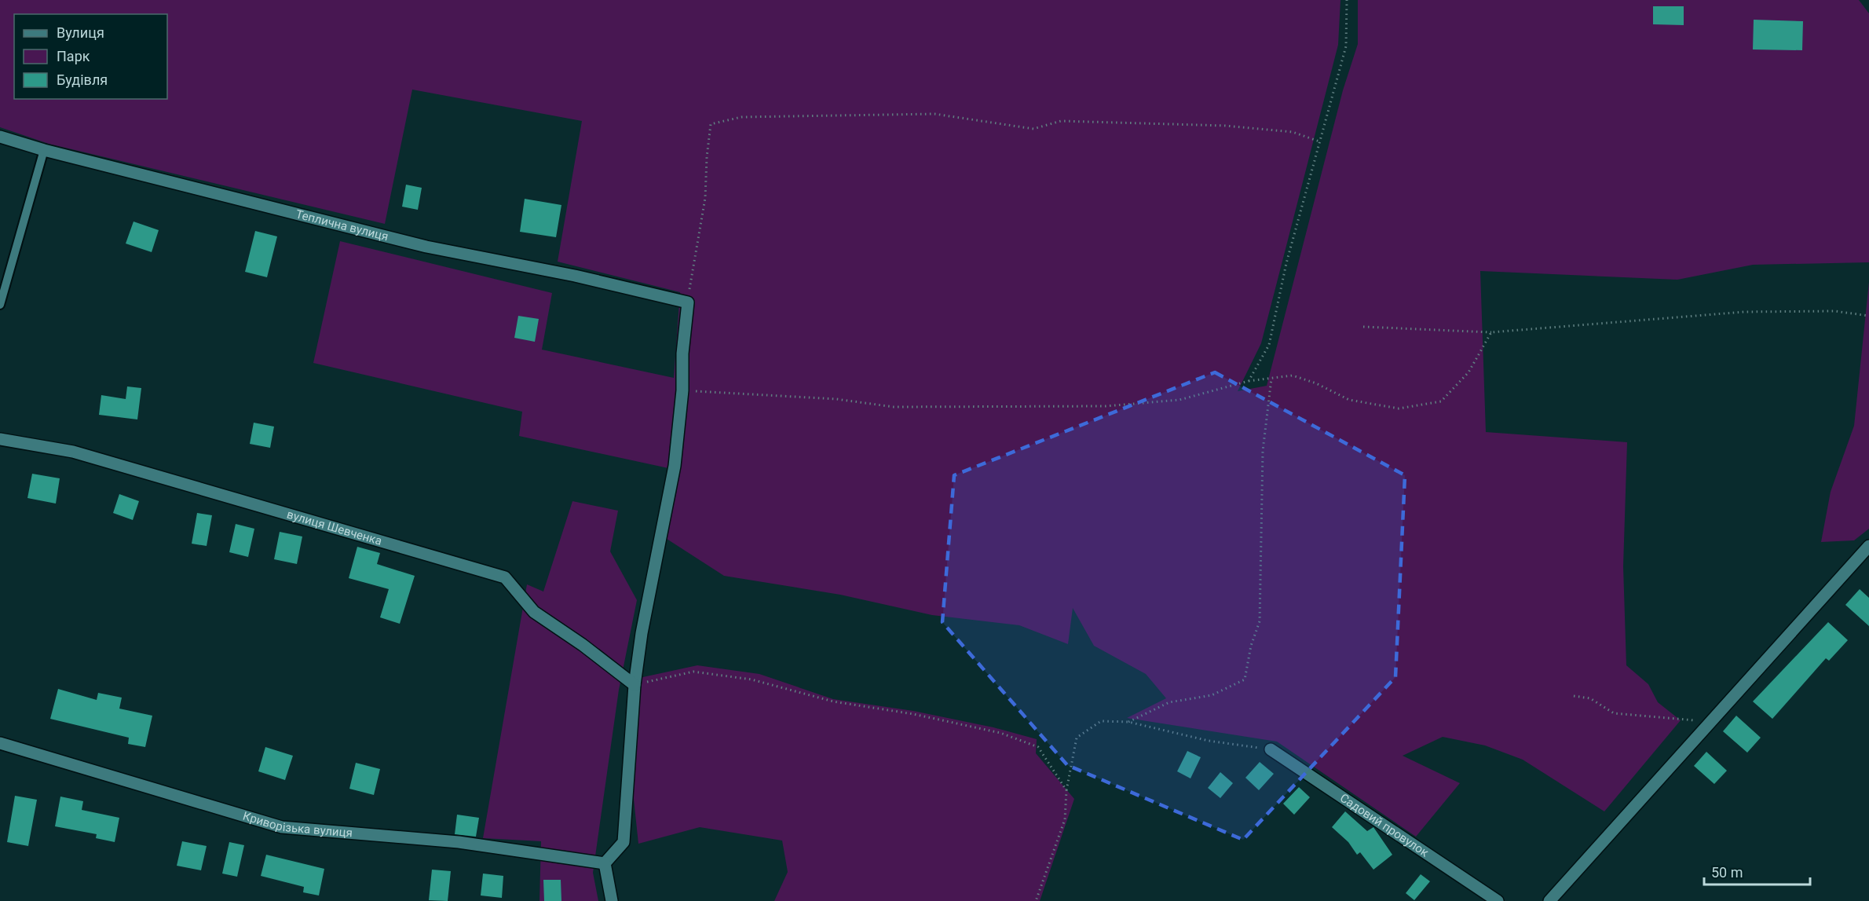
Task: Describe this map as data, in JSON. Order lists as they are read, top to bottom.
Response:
{
  "streets": {
    "street": [
      "Теплична вулиця",
      "вулиця Шевченка",
      "Криворізька вулиця",
      "Садовий провулок"
    ]
  },
  "legend": ["Вулиця", "Парк", "Будівля"],
  "scale_bar": "50 m"
}
